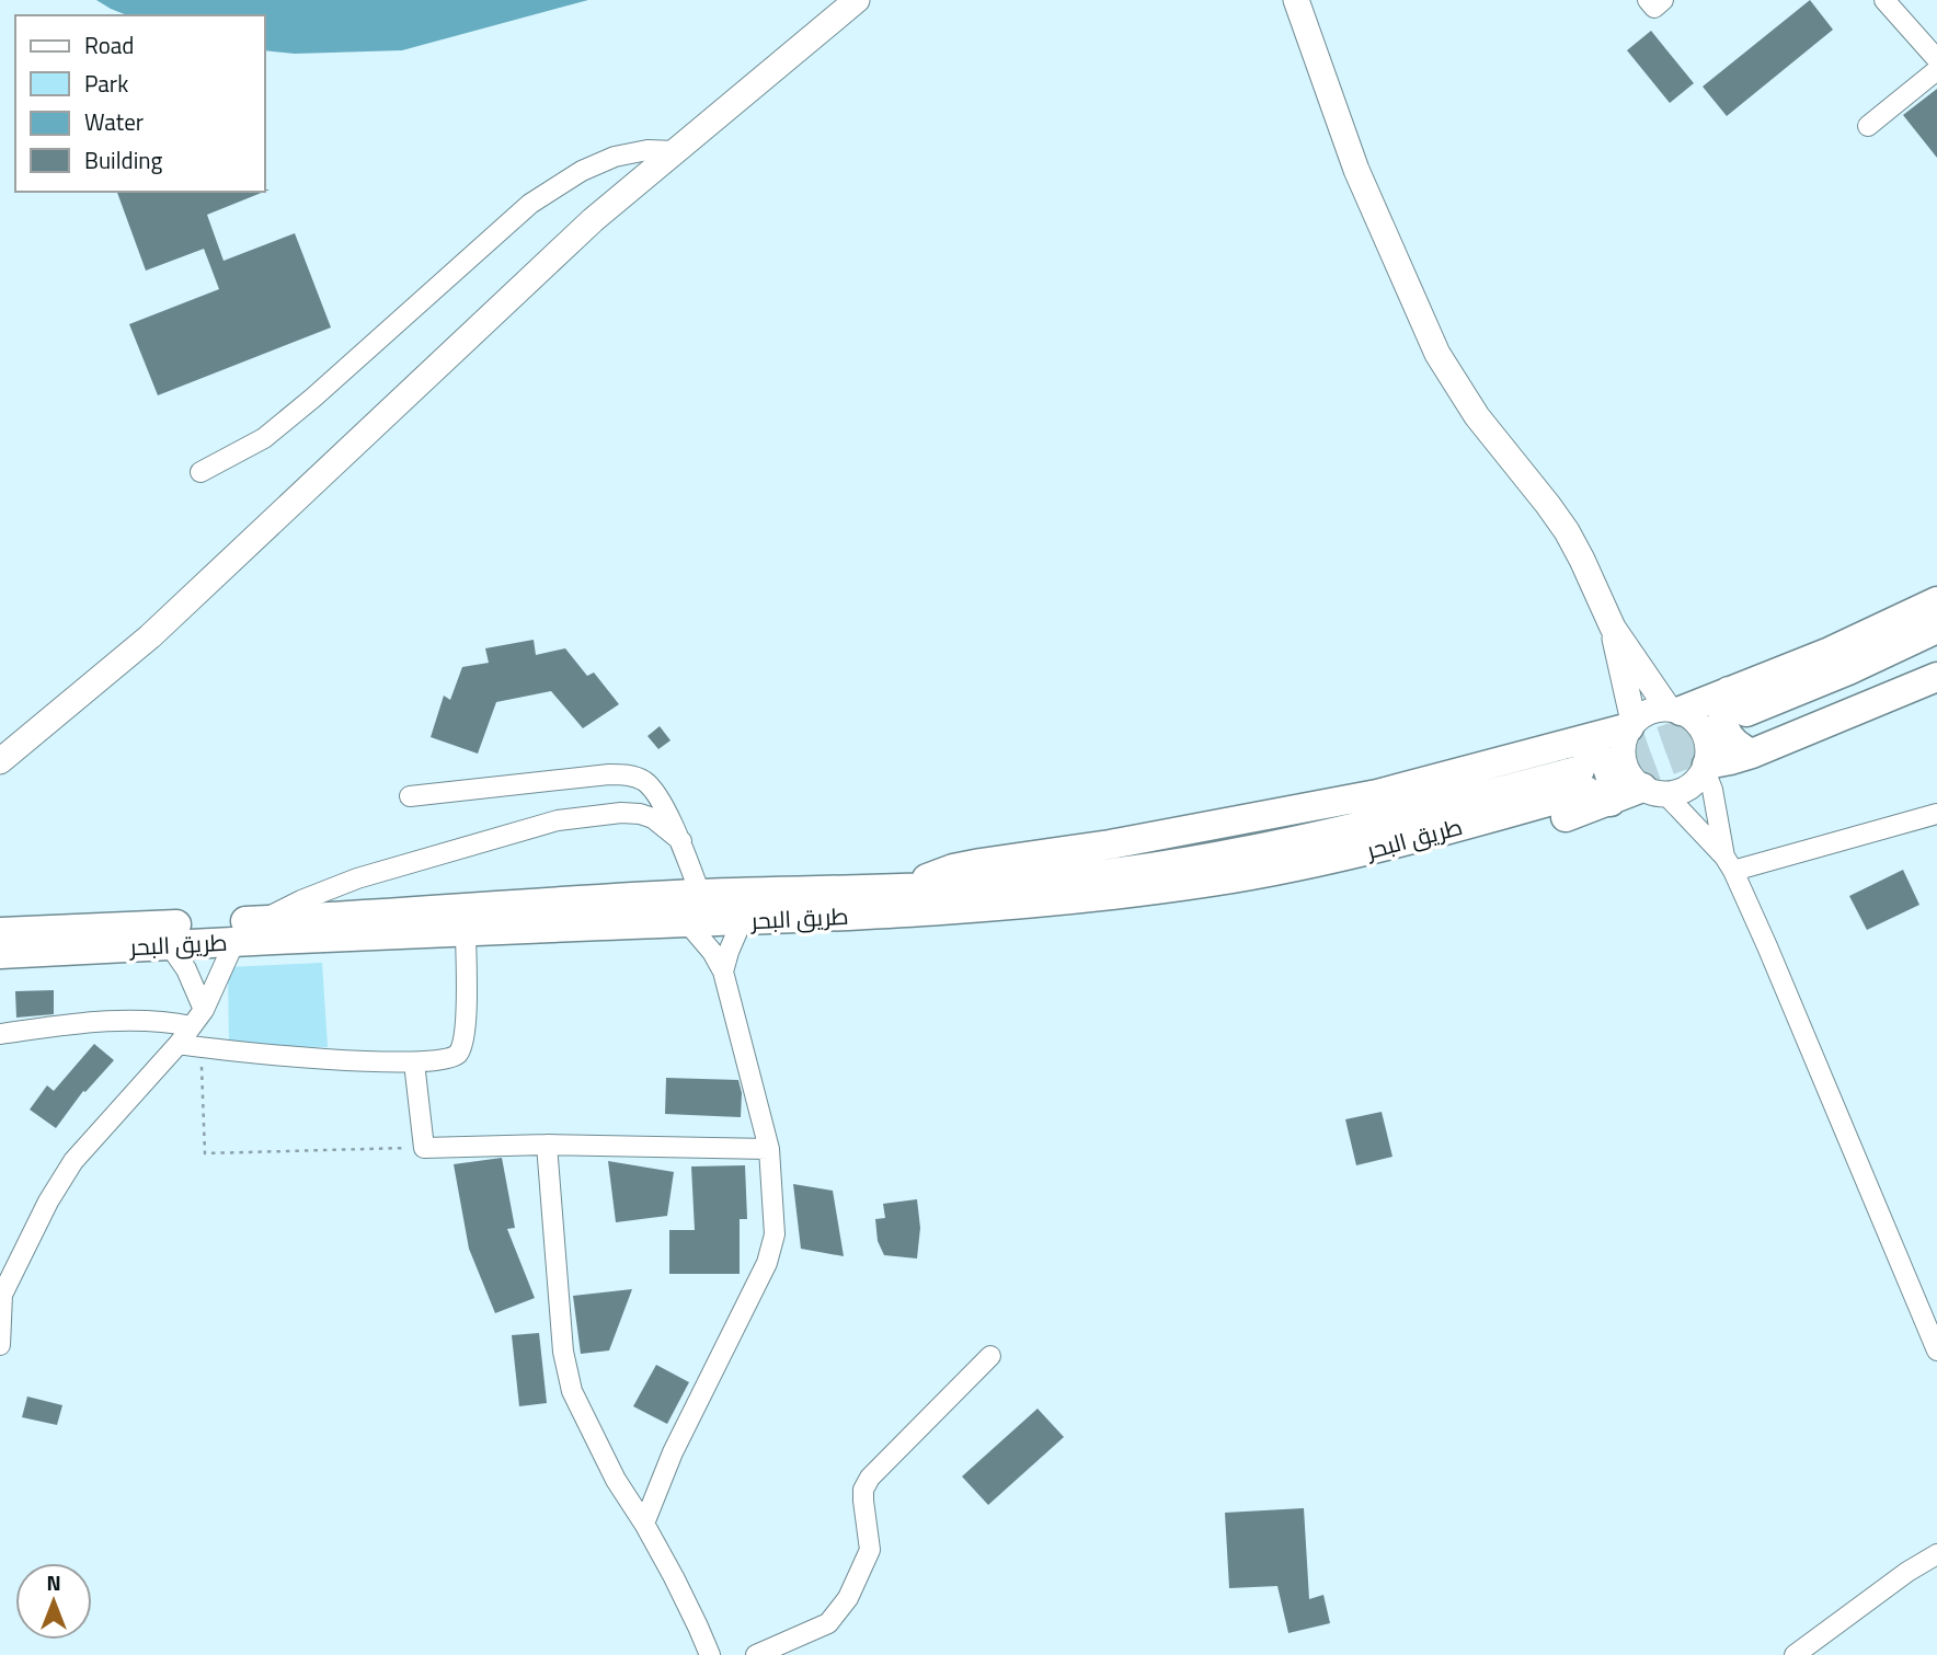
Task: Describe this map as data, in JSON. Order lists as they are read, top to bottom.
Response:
{
  "streets": {
    "highway": ["طريق البحر"]
  },
  "legend": [
    "Road",
    "Park",
    "Water",
    "Building"
  ],
  "north": "top"
}
